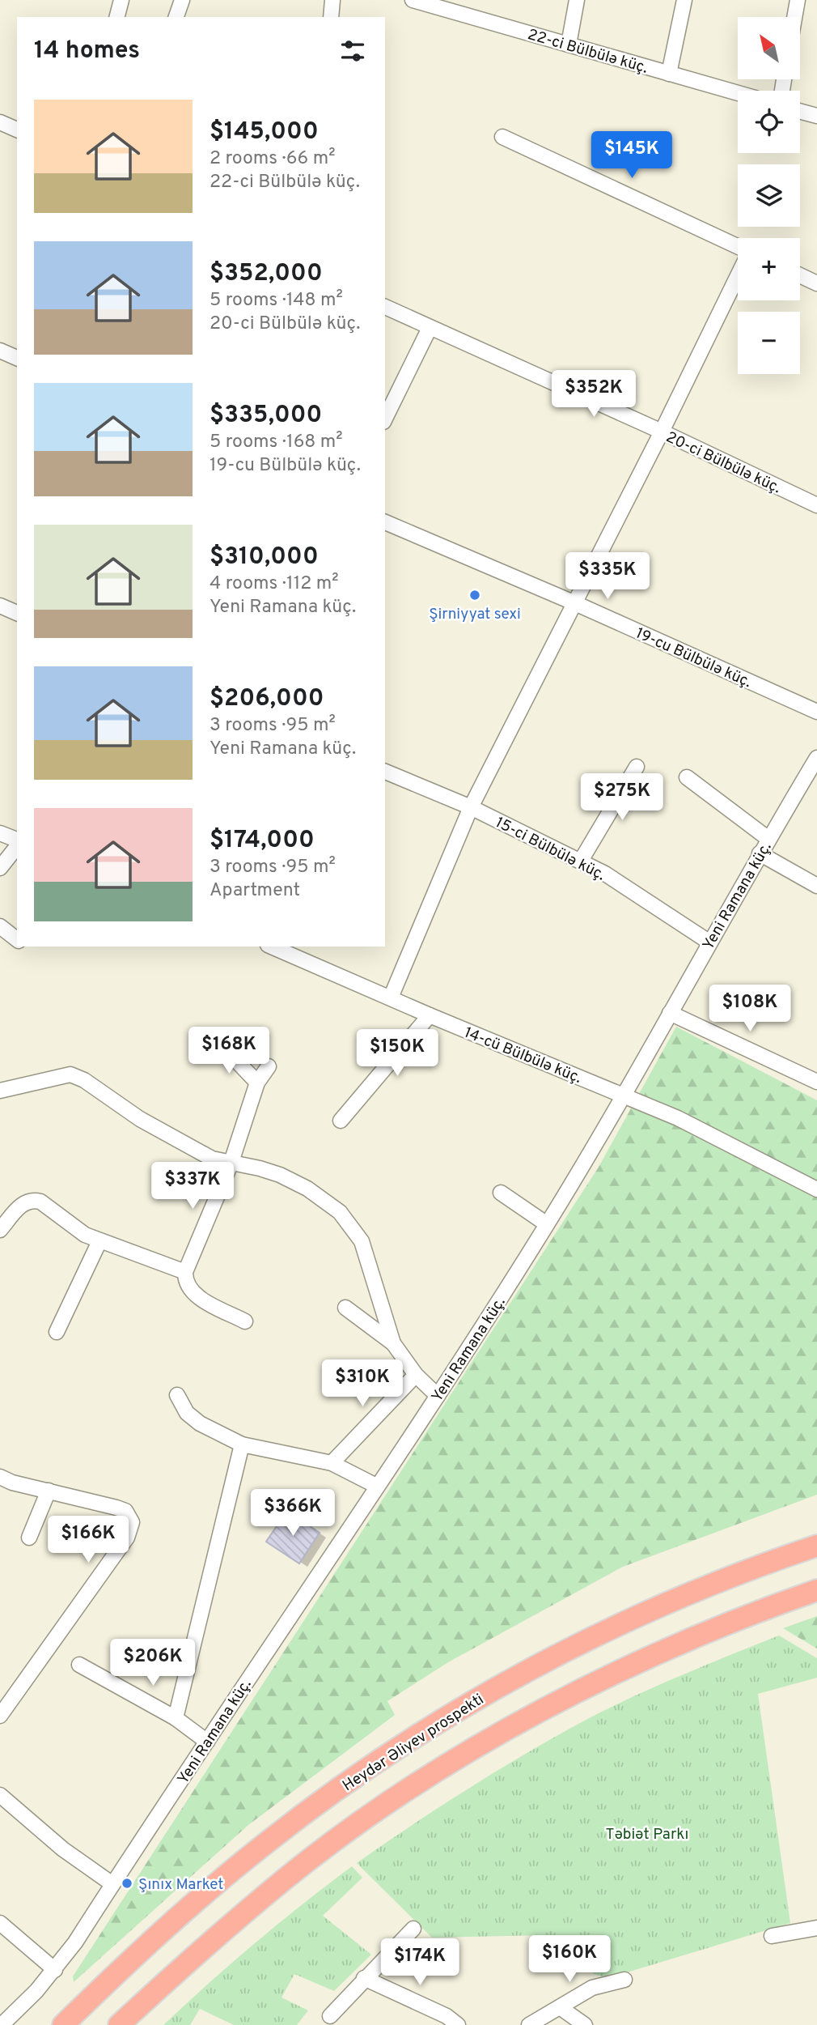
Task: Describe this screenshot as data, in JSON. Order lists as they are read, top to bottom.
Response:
{
  "streets": {
    "highway": ["Heydər Əliyev prospekti"],
    "street": [
      "22-ci Bülbülə küç.",
      "20-ci Bülbülə küç.",
      "19-cu Bülbülə küç.",
      "15-ci Bülbülə küç.",
      "Yeni Ramana küç.",
      "14-cü Bülbülə küç."
    ]
  },
  "crossings": [
    ["15-ci Bülbülə küç.", "Yeni Ramana küç."],
    ["Yeni Ramana küç.", "14-cü Bülbülə küç."]
  ],
  "parks": ["Təbiət Parkı"],
  "places": ["Şirniyyat sexi", "Şınıx Market"],
  "north": "top left",
  "page": {
    "map_buttons": ["+", "−"],
    "heading": "14 homes",
    "list": [
      {
        "name": "$145,000",
        "note": "2 rooms · 66 m² · 22-ci Bülbülə küç."
      },
      {
        "name": "$352,000",
        "note": "5 rooms · 148 m² · 20-ci Bülbülə küç."
      },
      {
        "name": "$335,000",
        "note": "5 rooms · 168 m² · 19-cu Bülbülə küç."
      },
      {
        "name": "$310,000",
        "note": "4 rooms · 112 m² · Yeni Ramana küç."
      },
      {
        "name": "$206,000",
        "note": "3 rooms · 95 m² · Yeni Ramana küç."
      },
      {
        "name": "$174,000",
        "note": "3 rooms · 95 m² · Apartment"
      }
    ],
    "price": [
      "$145K",
      "$352K",
      "$335K",
      "$275K",
      "$108K",
      "$168K",
      "$150K",
      "$337K",
      "$310K",
      "$366K",
      "$166K",
      "$206K",
      "$160K",
      "$174K"
    ]
  }
}
